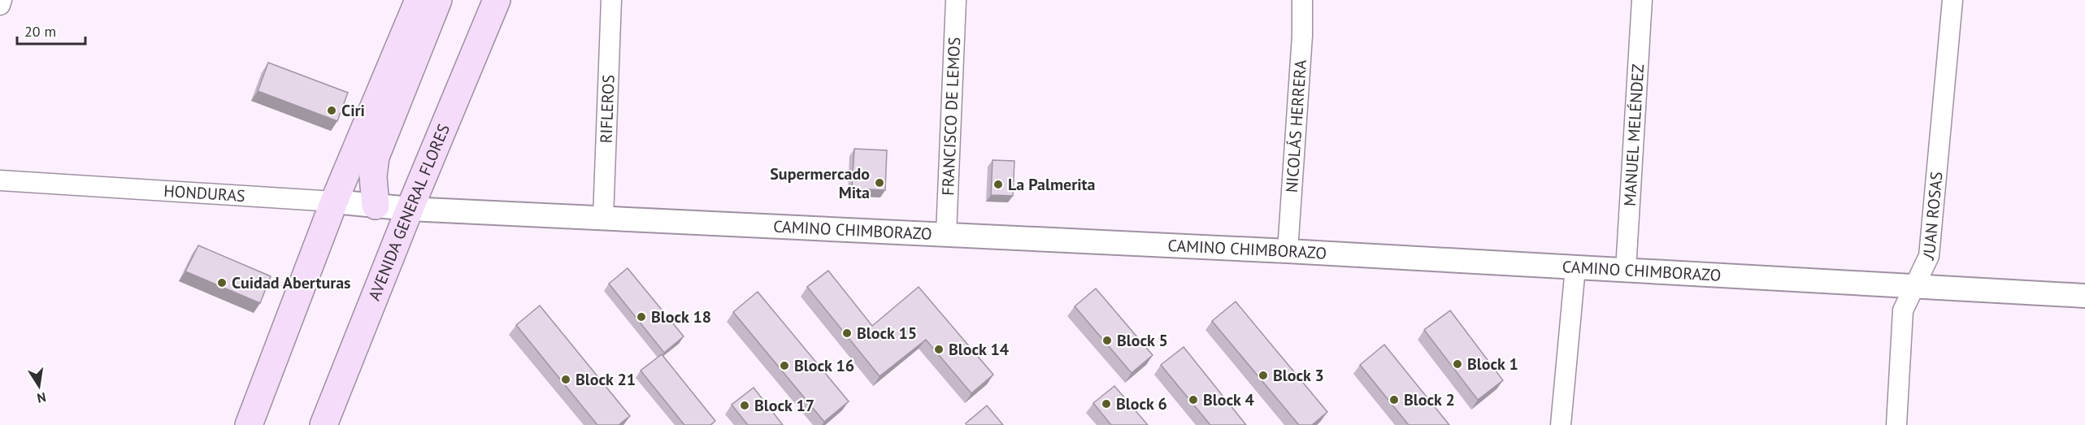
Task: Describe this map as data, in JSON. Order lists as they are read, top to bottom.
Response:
{
  "streets": {
    "main road": ["AVENIDA GENERAL FLORES"],
    "street": [
      "RIFLEROS",
      "FRANCISCO DE LEMOS",
      "NICOLÁS HERRERA",
      "MANUEL MELÉNDEZ",
      "HONDURAS",
      "JUAN ROSAS",
      "CAMINO CHIMBORAZO"
    ]
  },
  "crossings": [
    ["RIFLEROS", "CAMINO CHIMBORAZO"],
    ["FRANCISCO DE LEMOS", "CAMINO CHIMBORAZO"],
    ["NICOLÁS HERRERA", "CAMINO CHIMBORAZO"],
    ["MANUEL MELÉNDEZ", "CAMINO CHIMBORAZO"],
    ["HONDURAS", "AVENIDA GENERAL FLORES"],
    ["HONDURAS", "CAMINO CHIMBORAZO"],
    ["AVENIDA GENERAL FLORES", "CAMINO CHIMBORAZO"],
    ["JUAN ROSAS", "CAMINO CHIMBORAZO"]
  ],
  "places": [
    "Ciri",
    "Supermercado Mita",
    "La Palmerita",
    "Cuidad Aberturas",
    "Block 18",
    "Block 15",
    "Block 5",
    "Block 14",
    "Block 1",
    "Block 16",
    "Block 3",
    "Block 21",
    "Block 4",
    "Block 2",
    "Block 6",
    "Block 17"
  ],
  "scale_bar": "20 m",
  "north": "bottom"
}
